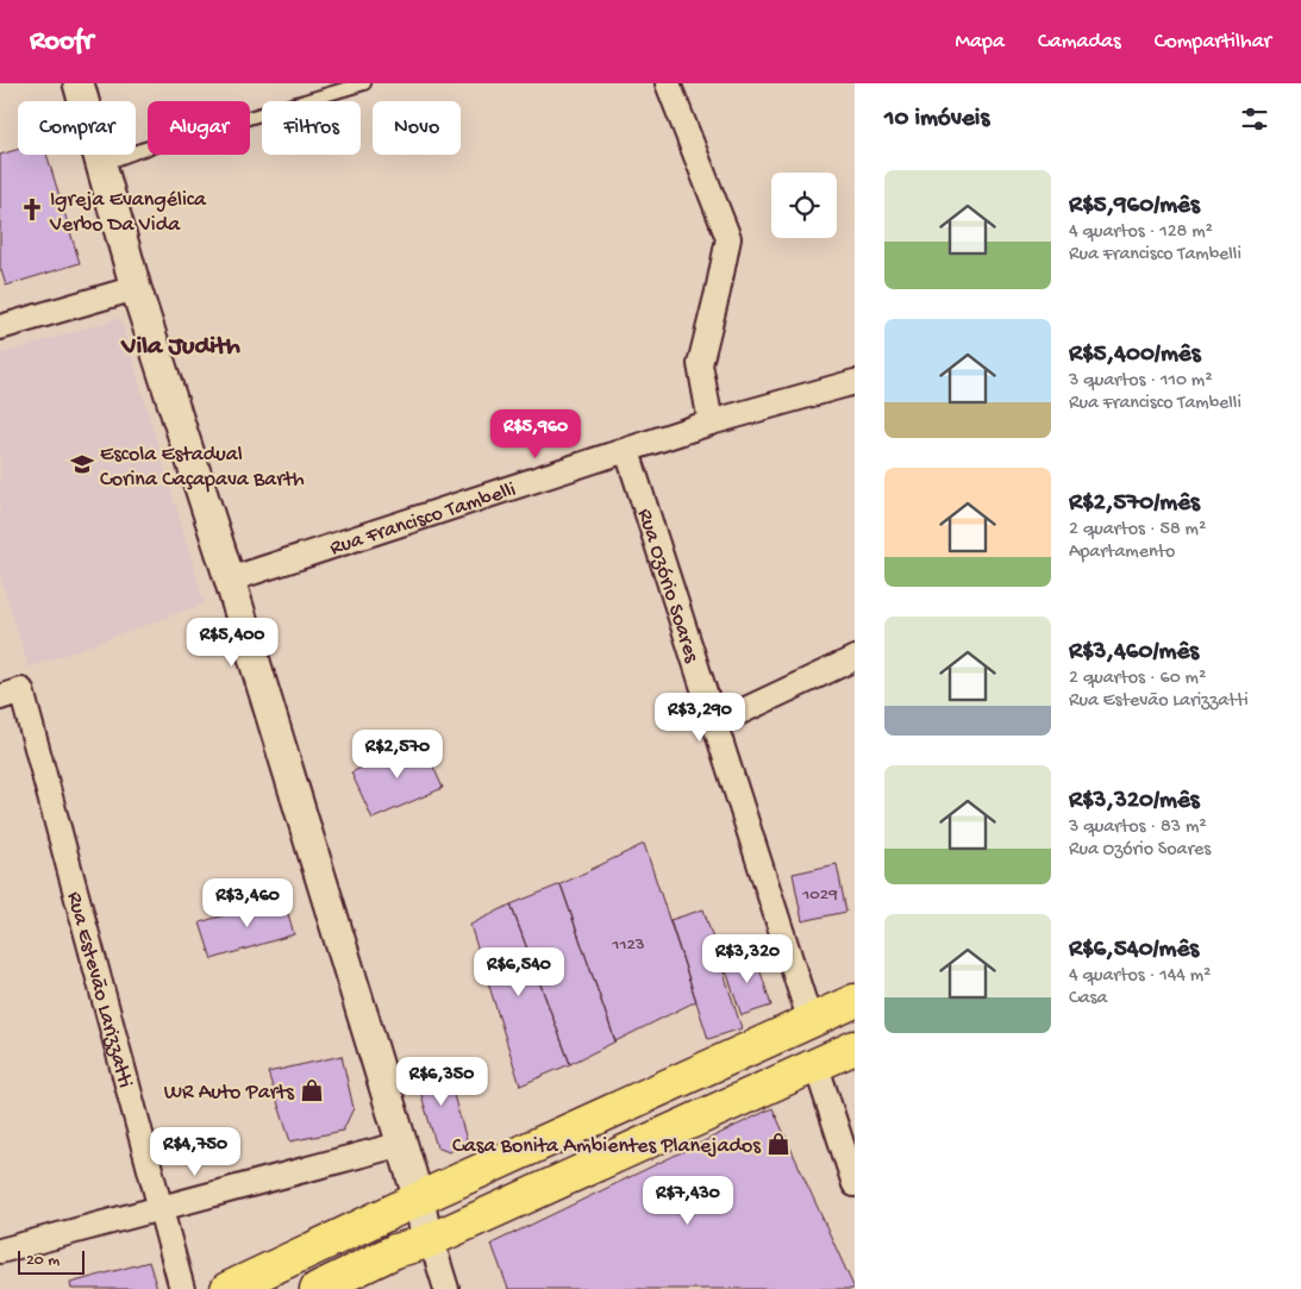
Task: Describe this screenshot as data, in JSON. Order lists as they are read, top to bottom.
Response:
{
  "streets": {
    "street": ["Rua Francisco Tambelli", "Rua Ozório Soares", "Rua Estevão Larizzatti"]
  },
  "crossings": [
    ["Rua Francisco Tambelli", "Rua Ozório Soares"]
  ],
  "districts": ["Vila Judith"],
  "places": {
    "church": ["Igreja Evangélica Verbo Da Vida"],
    "school or university": ["Escola Estadual Corina Caçapava Barth"],
    "shop": ["WR Auto Parts", "Casa Bonita Ambientes Planejados"]
  },
  "house_numbers": ["1029", "1123"],
  "scale_bar": "20 m",
  "page": {
    "header": "Roofr",
    "nav": ["Mapa", "Camadas", "Compartilhar"],
    "heading": "10 imóveis",
    "chip": [
      "Comprar",
      "Alugar",
      "Filtros",
      "Novo"
    ],
    "list": [
      {
        "name": "R$5,960/mês",
        "note": "4 quartos · 128 m² · Rua Francisco Tambelli"
      },
      {
        "name": "R$5,400/mês",
        "note": "3 quartos · 110 m² · Rua Francisco Tambelli"
      },
      {
        "name": "R$2,570/mês",
        "note": "2 quartos · 58 m² · Apartamento"
      },
      {
        "name": "R$3,460/mês",
        "note": "2 quartos · 60 m² · Rua Estevão Larizzatti"
      },
      {
        "name": "R$3,320/mês",
        "note": "3 quartos · 83 m² · Rua Ozório Soares"
      },
      {
        "name": "R$6,540/mês",
        "note": "4 quartos · 144 m² · Casa"
      }
    ],
    "price": [
      "R$5,960",
      "R$5,400",
      "R$3,290",
      "R$2,570",
      "R$3,460",
      "R$3,320",
      "R$6,540",
      "R$6,350",
      "R$4,750",
      "R$7,430"
    ],
    "scale": "20 m"
  }
}
